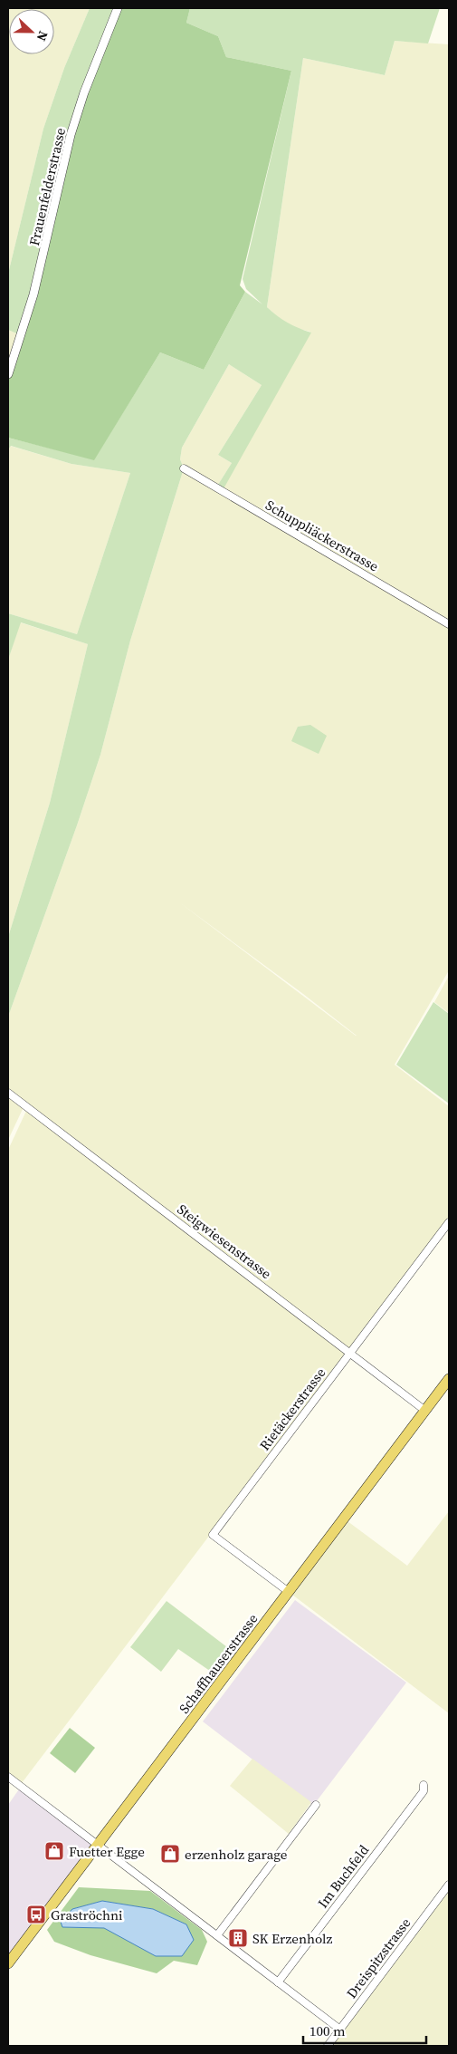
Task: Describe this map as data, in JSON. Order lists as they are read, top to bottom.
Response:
{
  "streets": {
    "main road": ["Schaffhauserstrasse"],
    "street": [
      "Frauenfelderstrasse",
      "Schuppliäckerstrasse",
      "Steigwiesenstrasse",
      "Rietäckerstrasse",
      "Im Buchfeld",
      "Dreispitzstrasse"
    ]
  },
  "crossings": [
    ["Steigwiesenstrasse", "Rietäckerstrasse"],
    ["Steigwiesenstrasse", "Schaffhauserstrasse"],
    ["Rietäckerstrasse", "Schaffhauserstrasse"]
  ],
  "places": {
    "shop": ["Fuetter Egge", "erzenholz garage"],
    "bus stop": ["Graströchni"],
    "building": ["SK Erzenholz"]
  },
  "scale_bar": "100 m",
  "north": "right"
}
